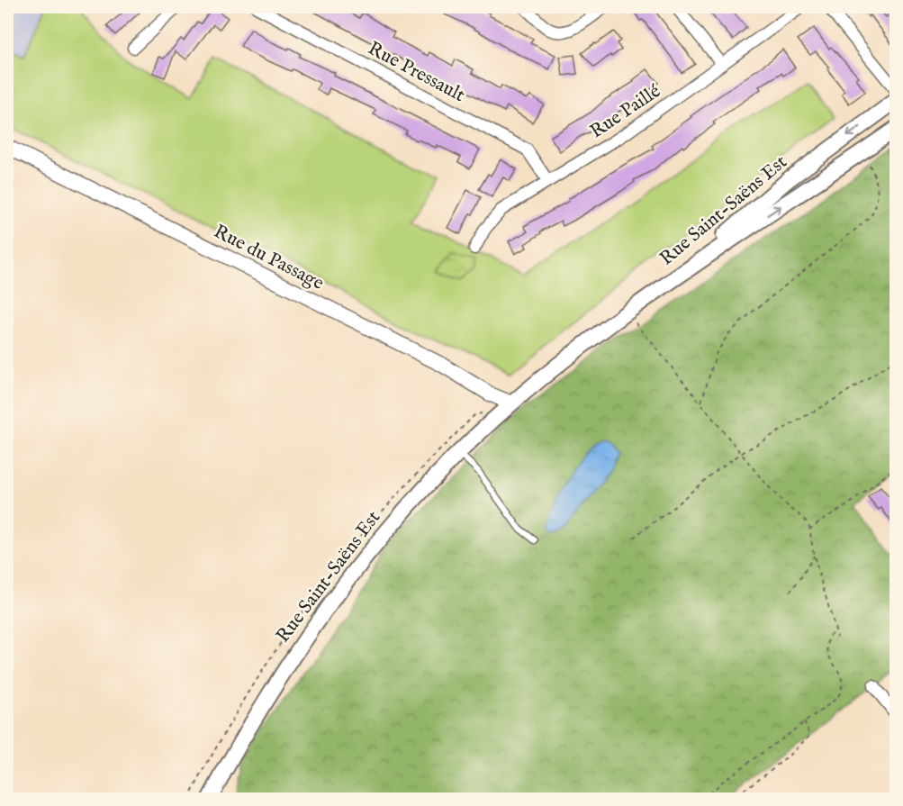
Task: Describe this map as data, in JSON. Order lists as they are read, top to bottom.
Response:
{
  "streets": {
    "main road": ["Rue Saint-Saëns Est"],
    "street": ["Rue Pressault", "Rue Paillé", "Rue du Passage"]
  },
  "crossings": [
    ["Rue Pressault", "Rue Paillé"],
    ["Rue Saint-Saëns Est", "Rue du Passage"]
  ]
}
